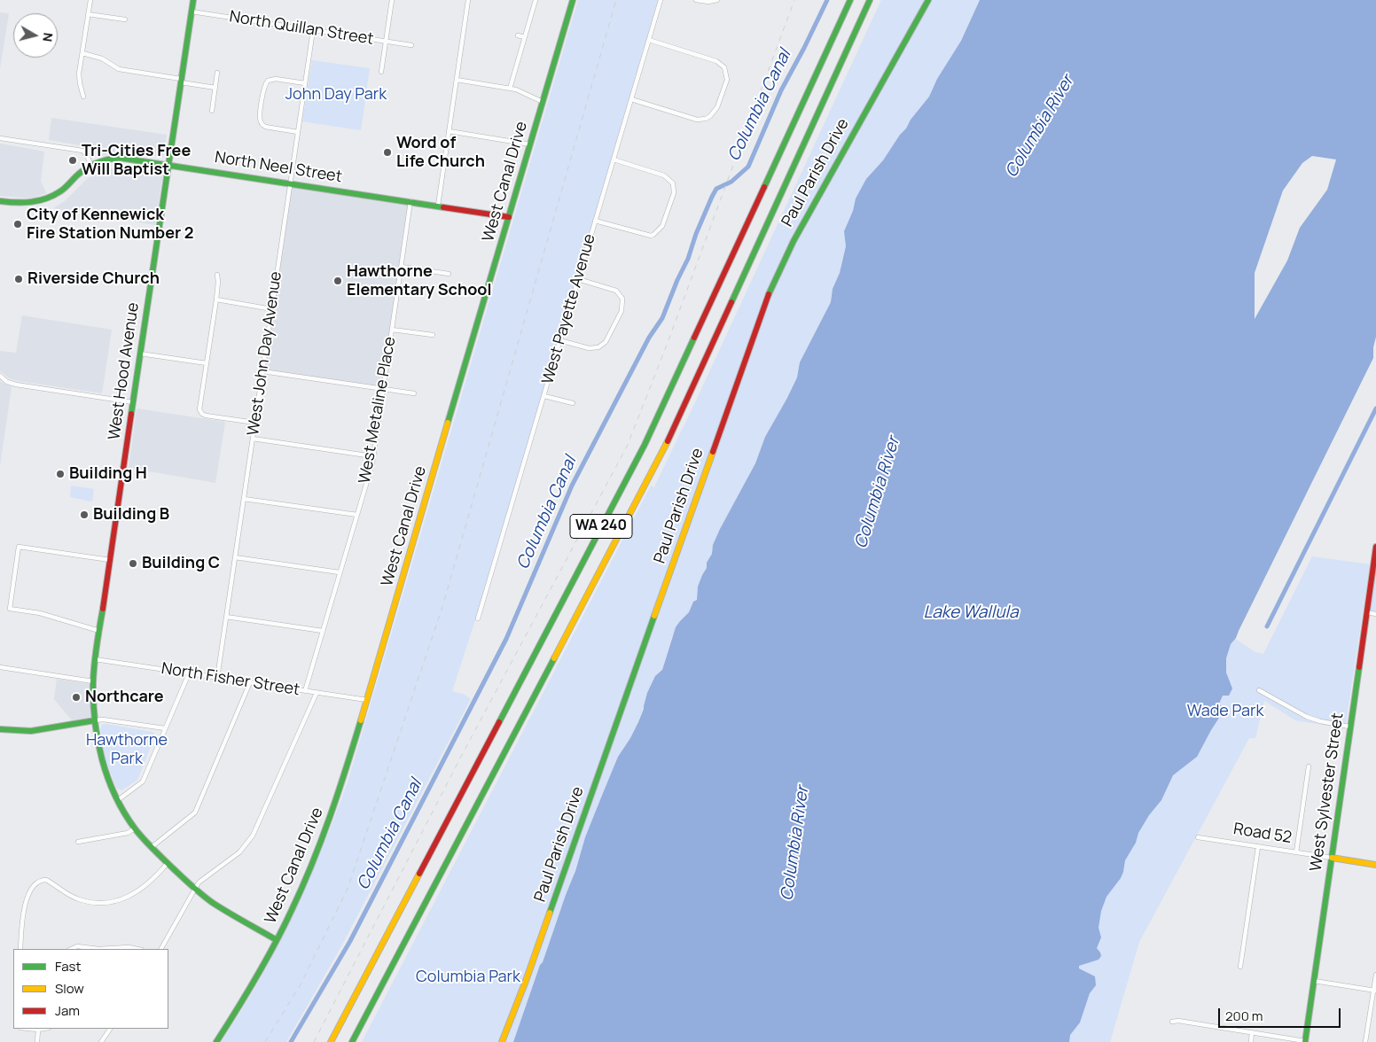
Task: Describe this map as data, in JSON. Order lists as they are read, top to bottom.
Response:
{
  "streets": {
    "main road": [
      "North Neel Street",
      "Paul Parish Drive",
      "West Canal Drive",
      "West Hood Avenue",
      "WA 240",
      "West Sylvester Street",
      "Road 52"
    ],
    "street": [
      "North Quillan Street",
      "West Payette Avenue",
      "West John Day Avenue",
      "West Metaline Place",
      "North Fisher Street"
    ]
  },
  "crossings": [
    ["North Quillan Street", "West John Day Avenue"],
    ["North Quillan Street", "West Hood Avenue"],
    ["North Neel Street", "West Canal Drive"],
    ["North Neel Street", "West John Day Avenue"],
    ["North Neel Street", "West Hood Avenue"],
    ["North Neel Street", "West Metaline Place"],
    ["West Canal Drive", "West Hood Avenue"],
    ["West Canal Drive", "North Fisher Street"],
    ["West John Day Avenue", "North Fisher Street"],
    ["West Hood Avenue", "North Fisher Street"],
    ["West Metaline Place", "North Fisher Street"],
    ["West Sylvester Street", "Road 52"]
  ],
  "water": ["Columbia Canal", "Columbia River", "Lake Wallula"],
  "parks": [
    "John Day Park",
    "Wade Park",
    "Hawthorne Park",
    "Columbia Park"
  ],
  "places": [
    "Word of Life Church",
    "Tri-Cities Free Will Baptist",
    "City of Kennewick Fire Station Number 2",
    "Riverside Church",
    "Hawthorne Elementary School",
    "Building H",
    "Building B",
    "Building C",
    "Northcare"
  ],
  "legend": ["Fast", "Slow", "Jam"],
  "scale_bar": "200 m",
  "north": "right"
}
